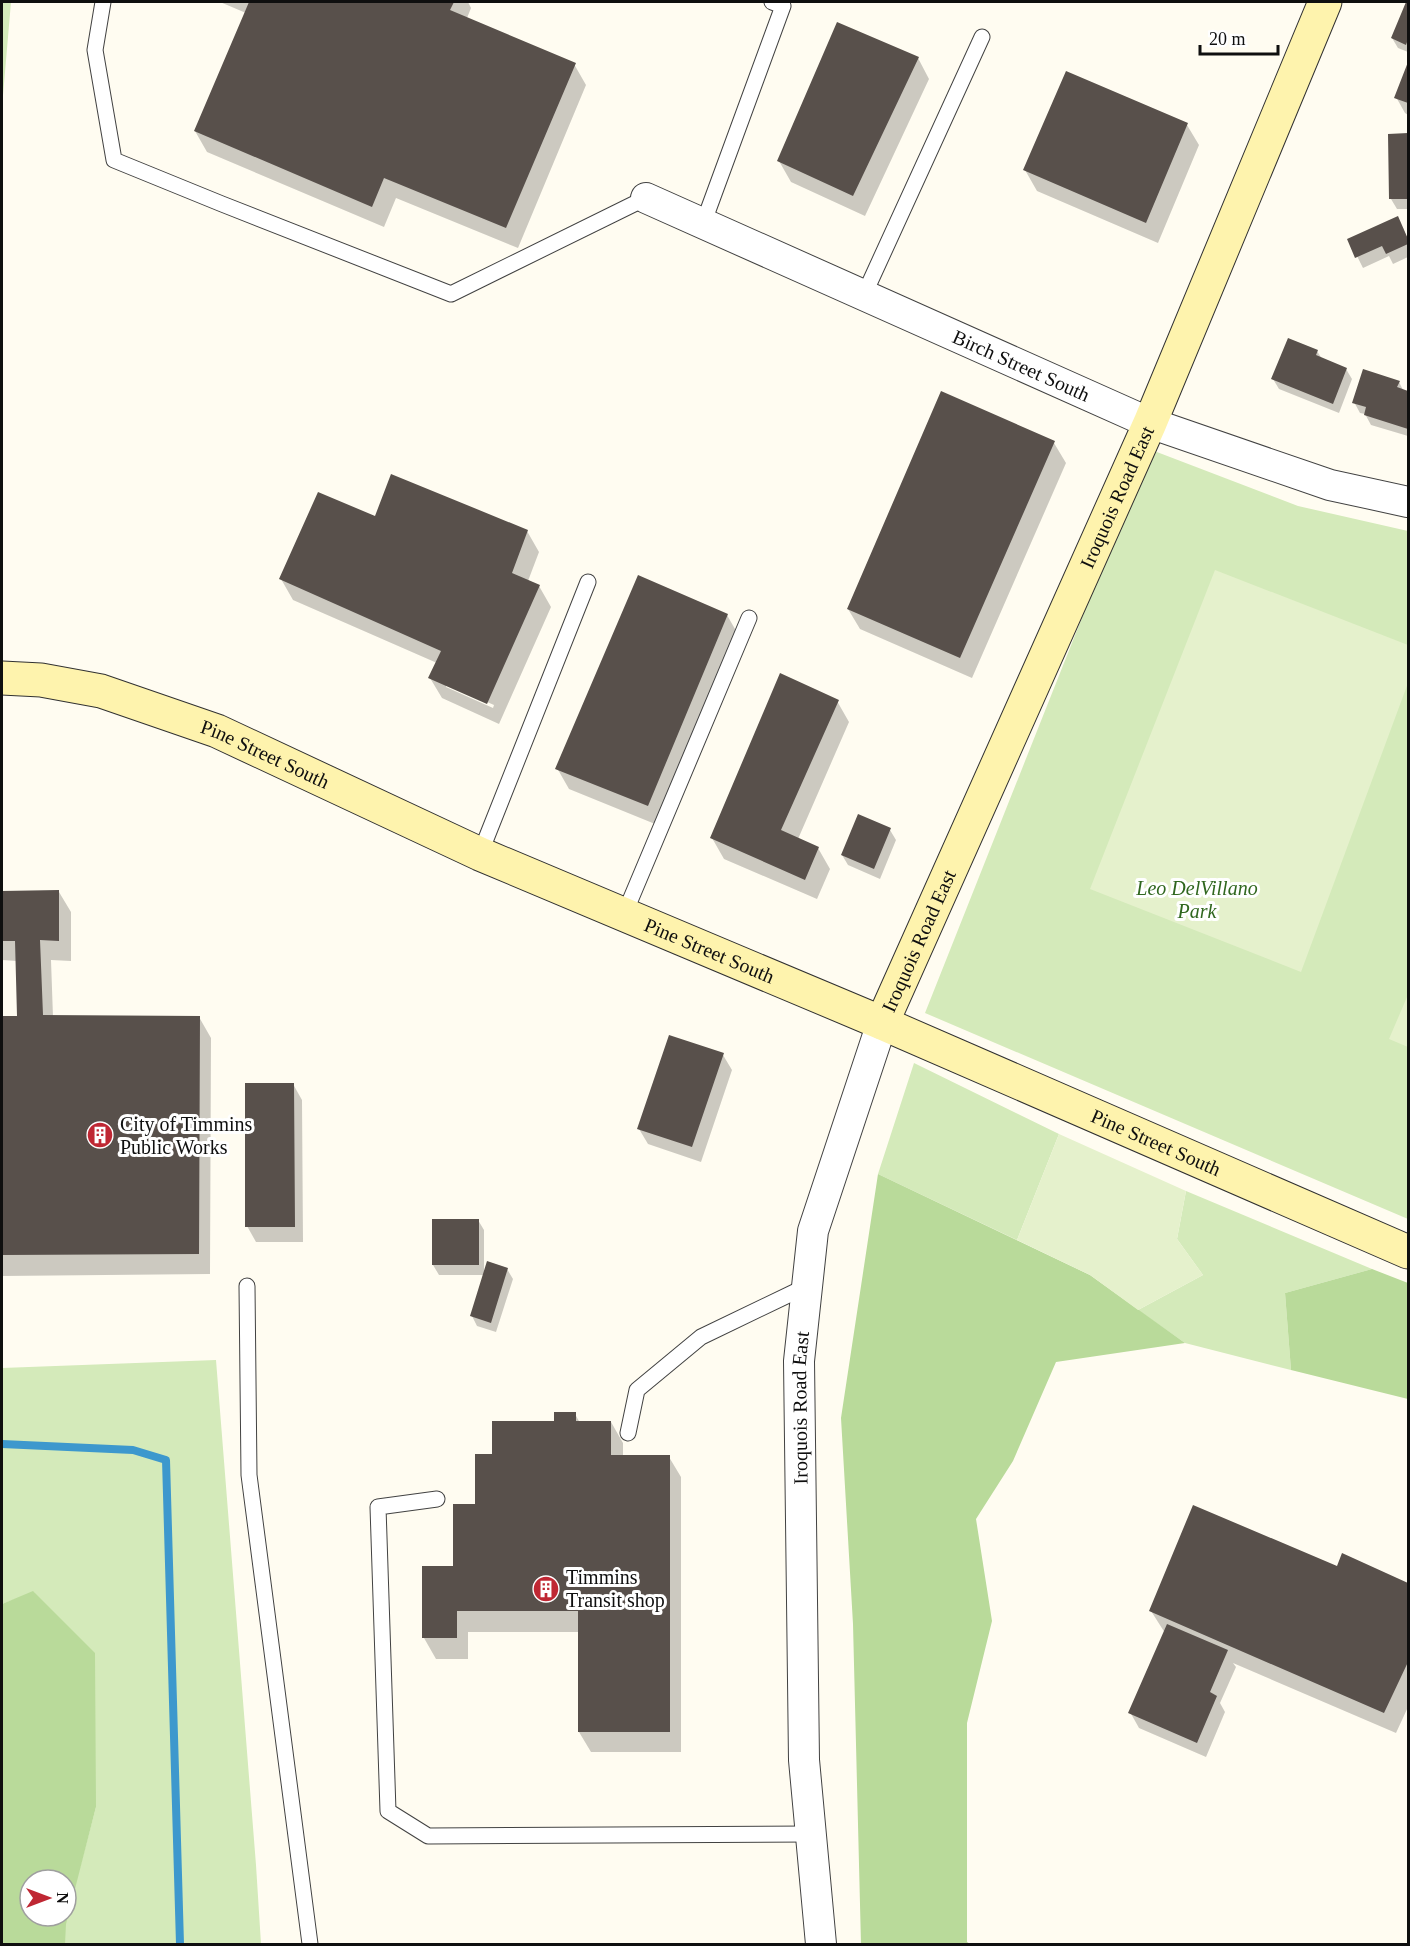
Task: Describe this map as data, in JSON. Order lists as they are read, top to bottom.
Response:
{
  "streets": {
    "street": ["Birch Street South", "Iroquois Road East", "Pine Street South"]
  },
  "crossings": [
    ["Birch Street South", "Iroquois Road East"],
    ["Iroquois Road East", "Pine Street South"]
  ],
  "parks": ["Leo DelVillano Park"],
  "places": {
    "building": ["City of Timmins Public Works", "Timmins Transit shop"]
  },
  "scale_bar": "20 m",
  "north": "right"
}
